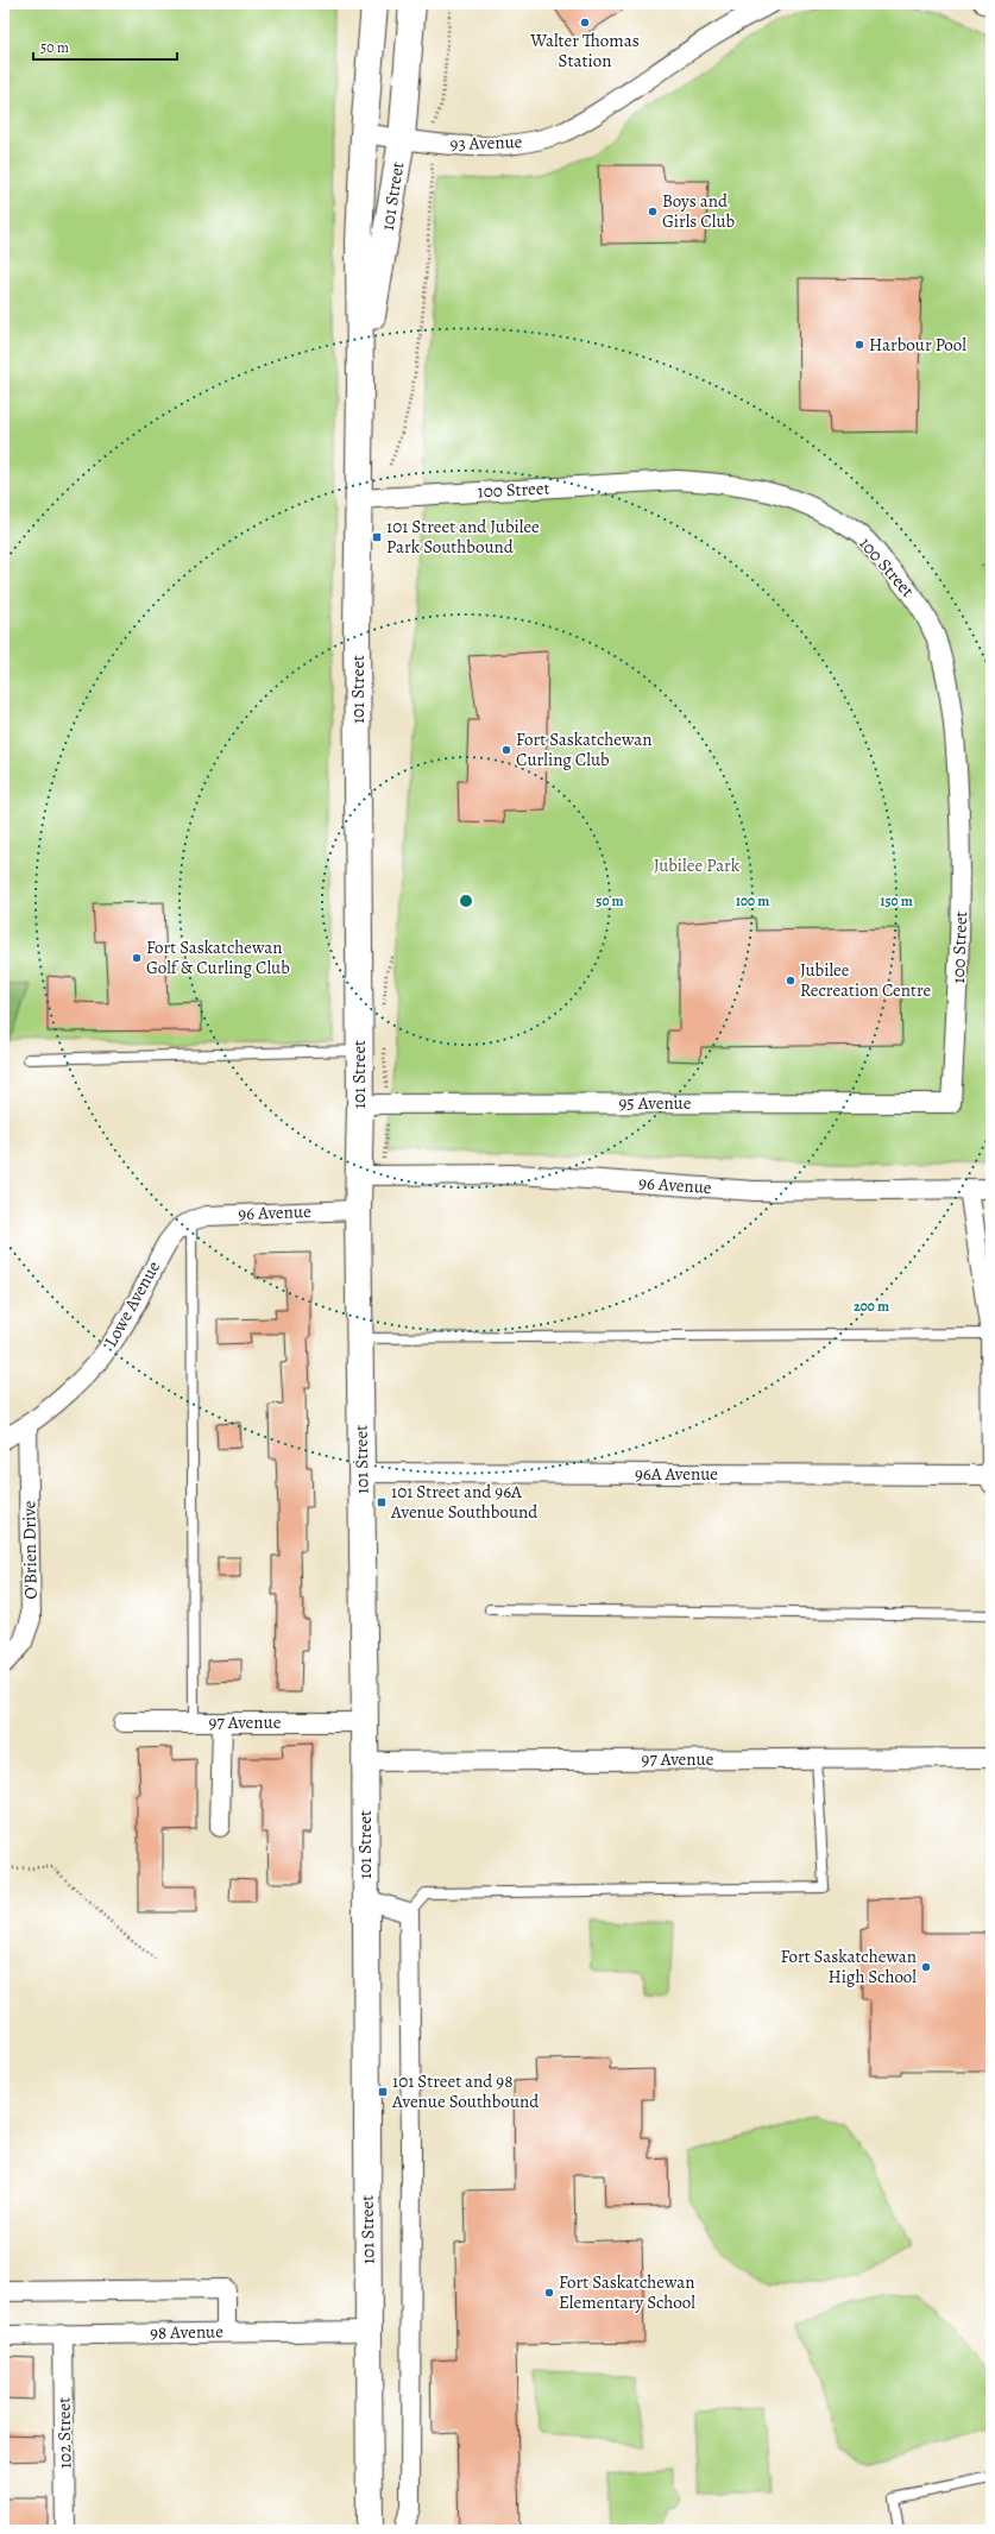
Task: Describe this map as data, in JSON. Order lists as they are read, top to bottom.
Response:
{
  "streets": {
    "street": [
      "93 Avenue",
      "101 Street",
      "100 Street",
      "95 Avenue",
      "96 Avenue",
      "Lowe Avenue",
      "96A Avenue",
      "O'Brien Drive",
      "97 Avenue",
      "98 Avenue",
      "102 Street"
    ]
  },
  "crossings": [
    ["93 Avenue", "101 Street"],
    ["101 Street", "100 Street"],
    ["101 Street", "95 Avenue"],
    ["101 Street", "96 Avenue"],
    ["101 Street", "96A Avenue"],
    ["101 Street", "97 Avenue"],
    ["101 Street", "98 Avenue"],
    ["100 Street", "95 Avenue"],
    ["96 Avenue", "Lowe Avenue"],
    ["Lowe Avenue", "O'Brien Drive"],
    ["98 Avenue", "102 Street"]
  ],
  "parks": ["Jubilee Park"],
  "places": {
    "other": [
      "Walter Thomas Station",
      "Boys and Girls Club",
      "Harbour Pool",
      "Fort Saskatchewan Curling Club",
      "Fort Saskatchewan Golf & Curling Club",
      "Jubilee Recreation Centre",
      "Fort Saskatchewan High School",
      "Fort Saskatchewan Elementary School"
    ],
    "transit": ["101 Street and Jubilee Park Southbound", "101 Street and 96A Avenue Southbound", "101 Street and 98 Avenue Southbound"]
  },
  "scale_bar": "50 m",
  "rings": [
    "50 m",
    "100 m",
    "150 m",
    "200 m"
  ]
}
